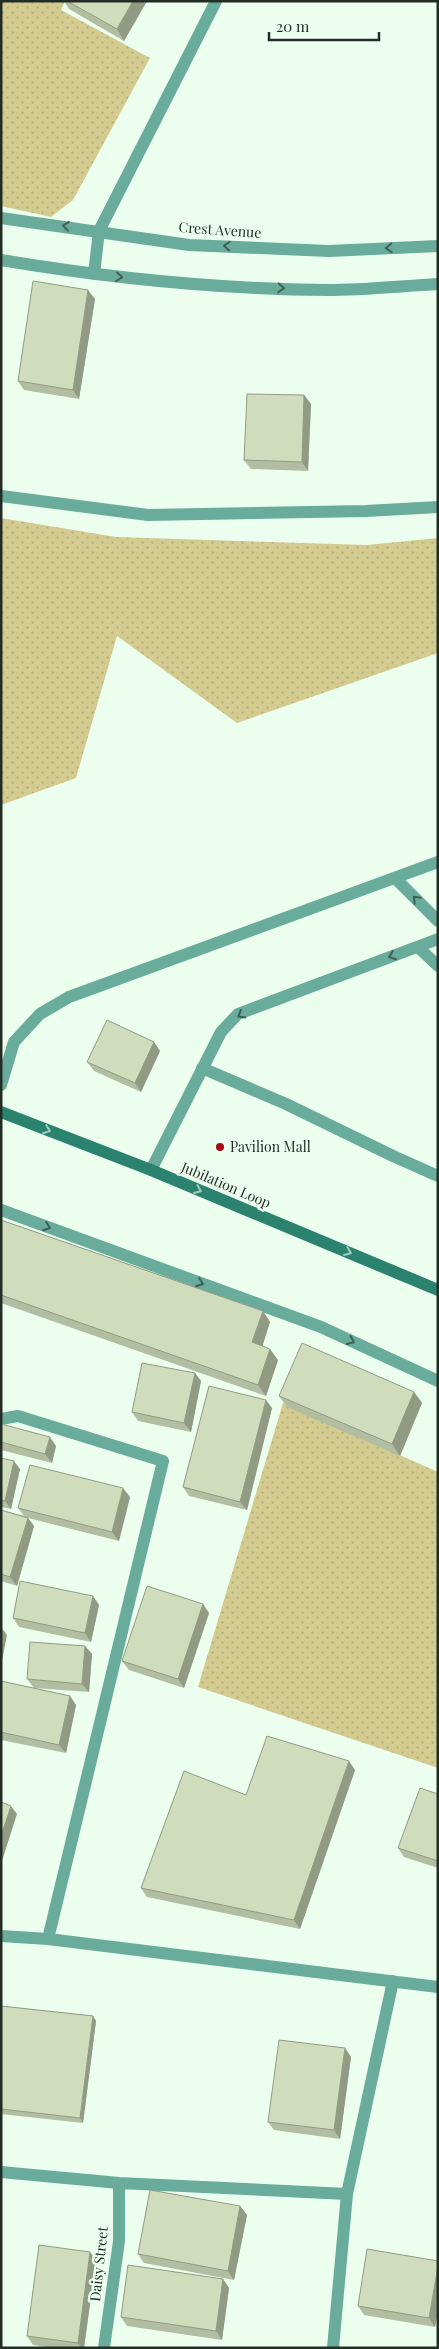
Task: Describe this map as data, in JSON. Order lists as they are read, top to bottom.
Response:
{
  "streets": {
    "main road": ["Jubilation Loop"],
    "street": ["Crest Avenue", "Daisy Street"]
  },
  "one_way": ["Jubilation Loop"],
  "places": ["Pavilion Mall"],
  "scale_bar": "20 m"
}
